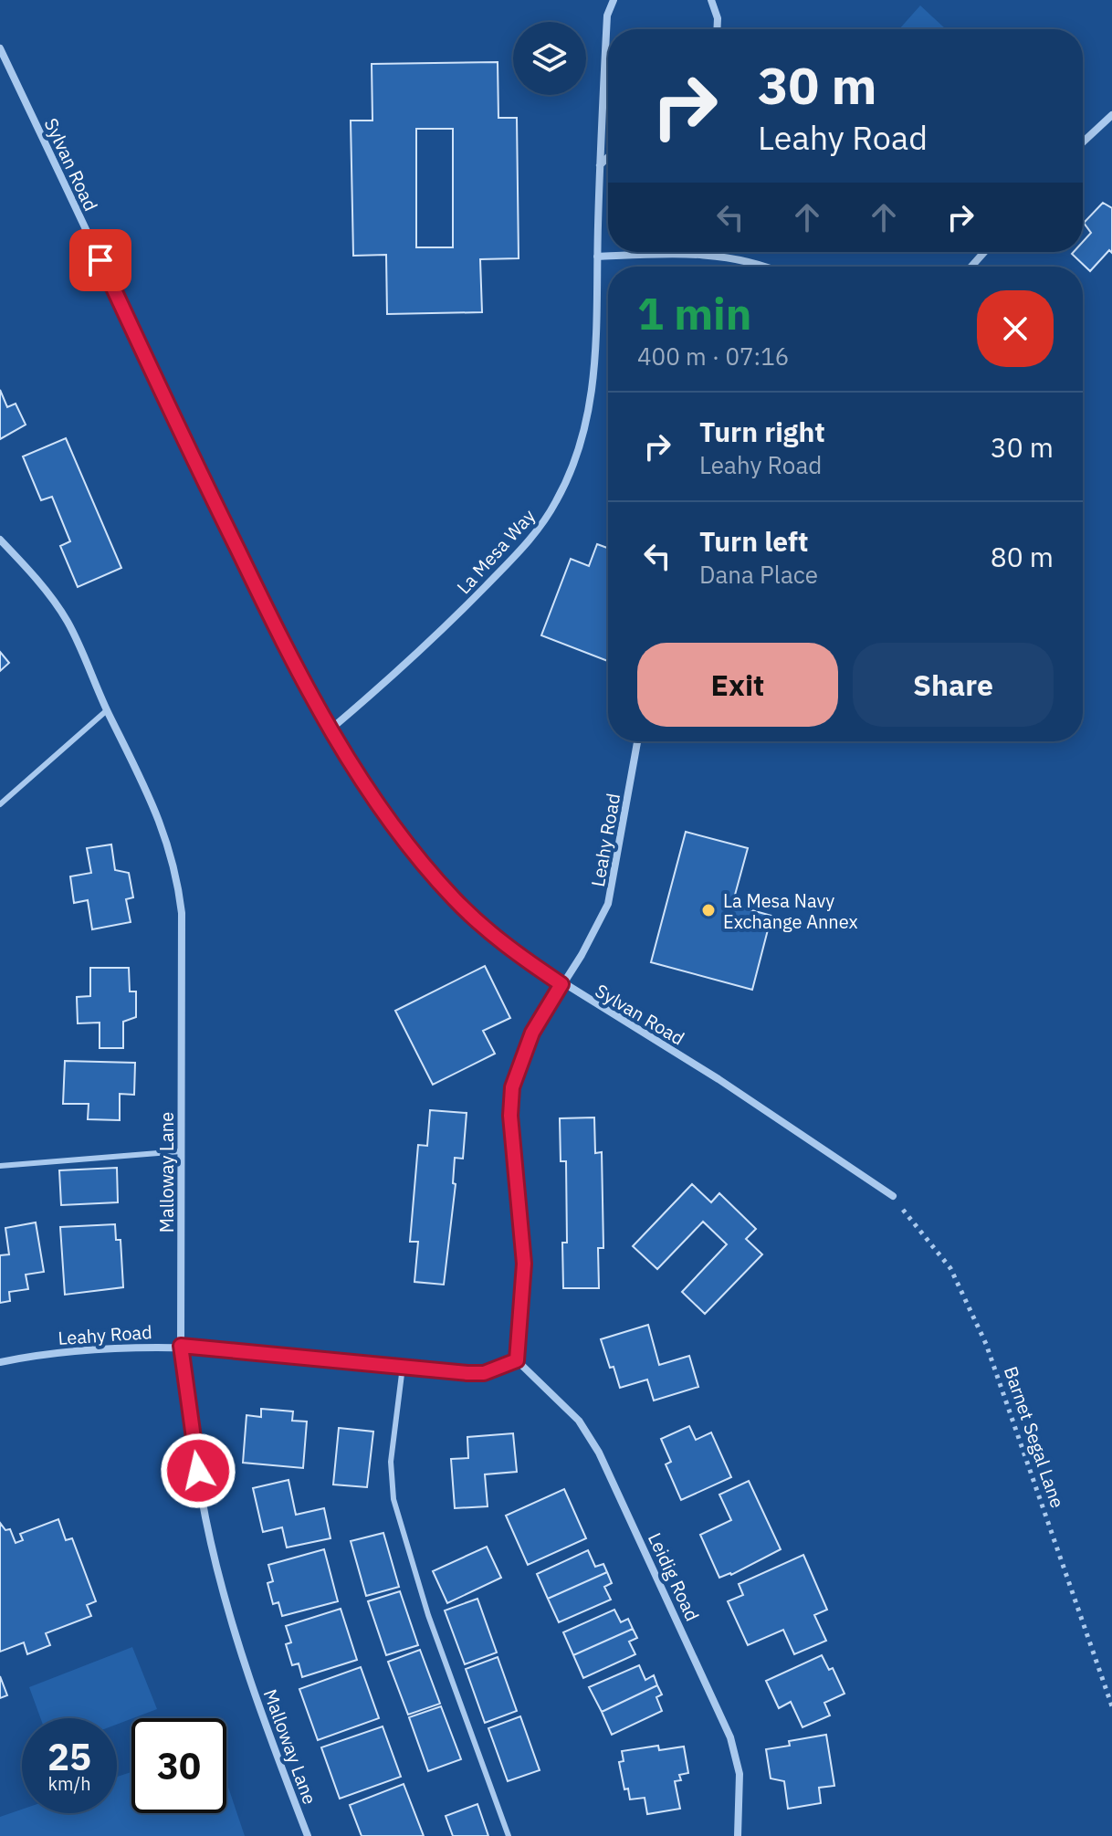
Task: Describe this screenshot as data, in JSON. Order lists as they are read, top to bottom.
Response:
{
  "streets": {
    "street": [
      "Sylvan Road",
      "La Mesa Way",
      "Leahy Road",
      "Malloway Lane",
      "Leidig Road"
    ],
    "path": ["Barnet Segal Lane"]
  },
  "crossings": [
    ["Sylvan Road", "La Mesa Way"],
    ["Sylvan Road", "Leahy Road"],
    ["Sylvan Road", "Barnet Segal Lane"],
    ["Leahy Road", "Malloway Lane"],
    ["Leahy Road", "Leidig Road"]
  ],
  "places": ["La Mesa Navy Exchange Annex"],
  "page": {
    "turn": ["30 m", "Leahy Road"],
    "heading": ["1 min", "400 m · 07:16"],
    "list": [
      {
        "name": "Turn right",
        "note": "Leahy Road",
        "value": "30 m"
      },
      {
        "name": "Turn left",
        "note": "Dana Place",
        "value": "80 m"
      }
    ],
    "buttons": ["Exit", "Share"],
    "speed": "25 km/h",
    "limit": "30"
  }
}
